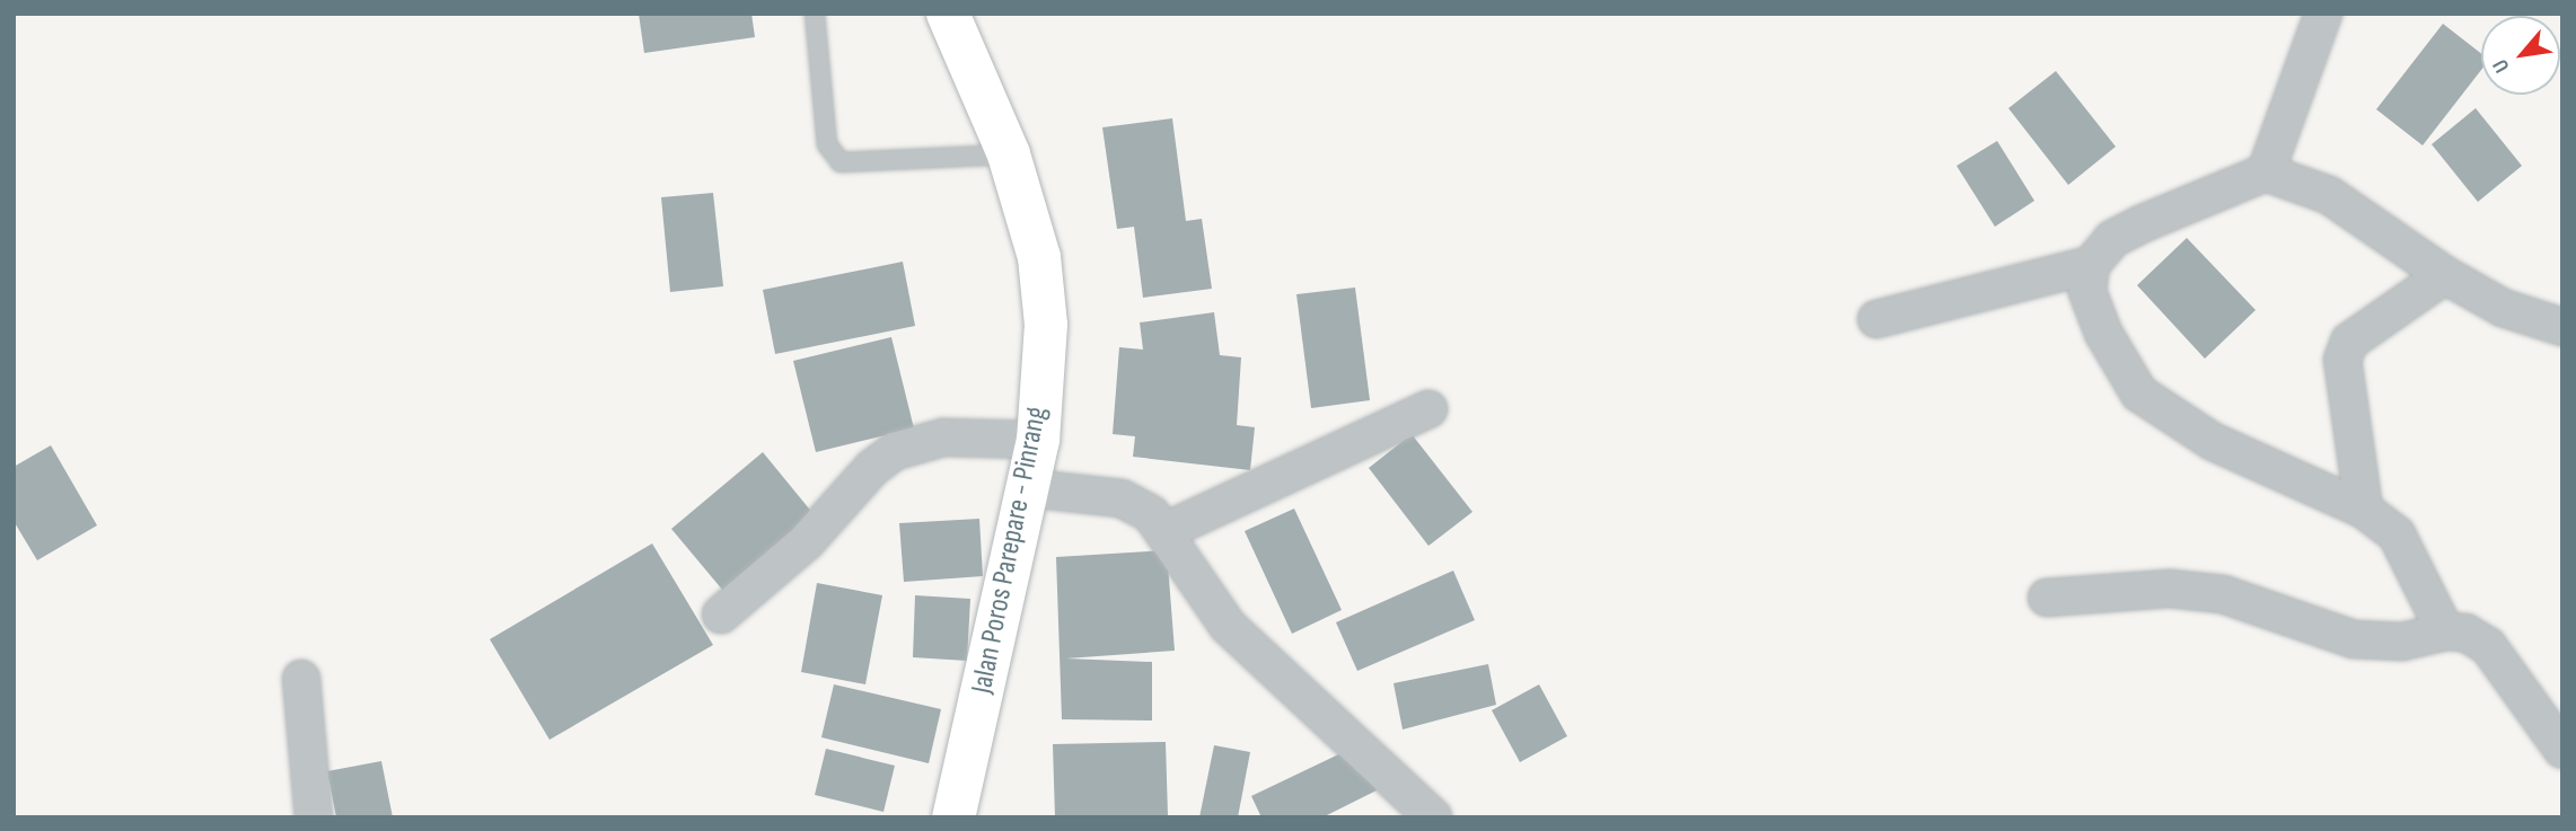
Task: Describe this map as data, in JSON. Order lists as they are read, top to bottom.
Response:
{
  "streets": {
    "highway": ["Jalan Poros Parepare - Pinrang"]
  },
  "north": "bottom left"
}
